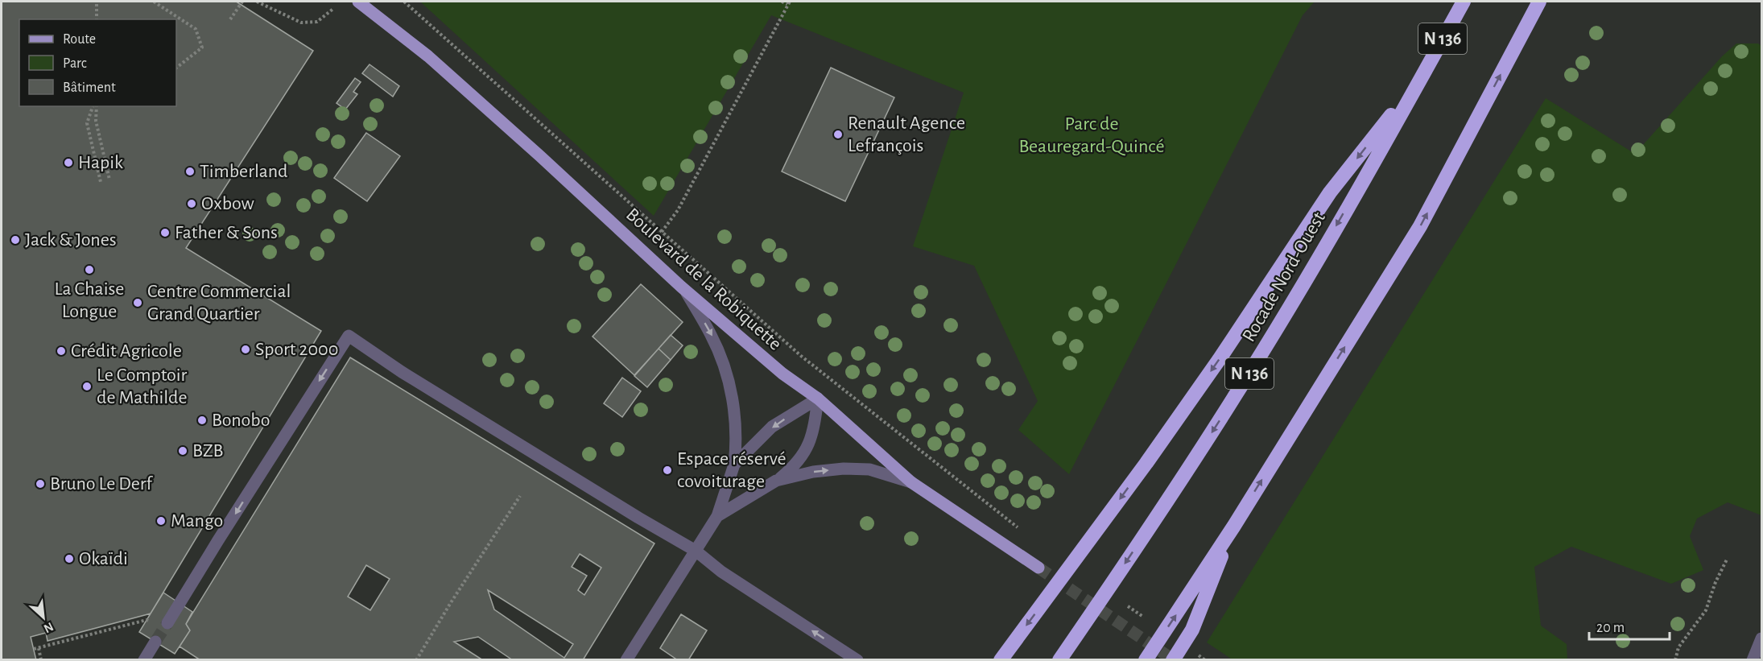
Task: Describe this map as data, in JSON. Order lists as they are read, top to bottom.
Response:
{
  "streets": {
    "highway": ["N 136", "Rocade Nord-Ouest"],
    "main road": ["Boulevard de la Robiquette"]
  },
  "parks": ["Parc de Beauregard-Quincé"],
  "places": [
    "Renault Agence Lefrançois",
    "Hapik",
    "Timberland",
    "Oxbow",
    "Father & Sons",
    "Jack & Jones",
    "La Chaise Longue",
    "Centre Commercial Grand Quartier",
    "Sport 2000",
    "Crédit Agricole",
    "Le Comptoir de Mathilde",
    "Bonobo",
    "BZB",
    "Espace réservé covoiturage",
    "Bruno Le Derf",
    "Mango",
    "Okaïdi"
  ],
  "legend": ["Route", "Parc", "Bâtiment"],
  "scale_bar": "20 m",
  "north": "bottom right"
}
